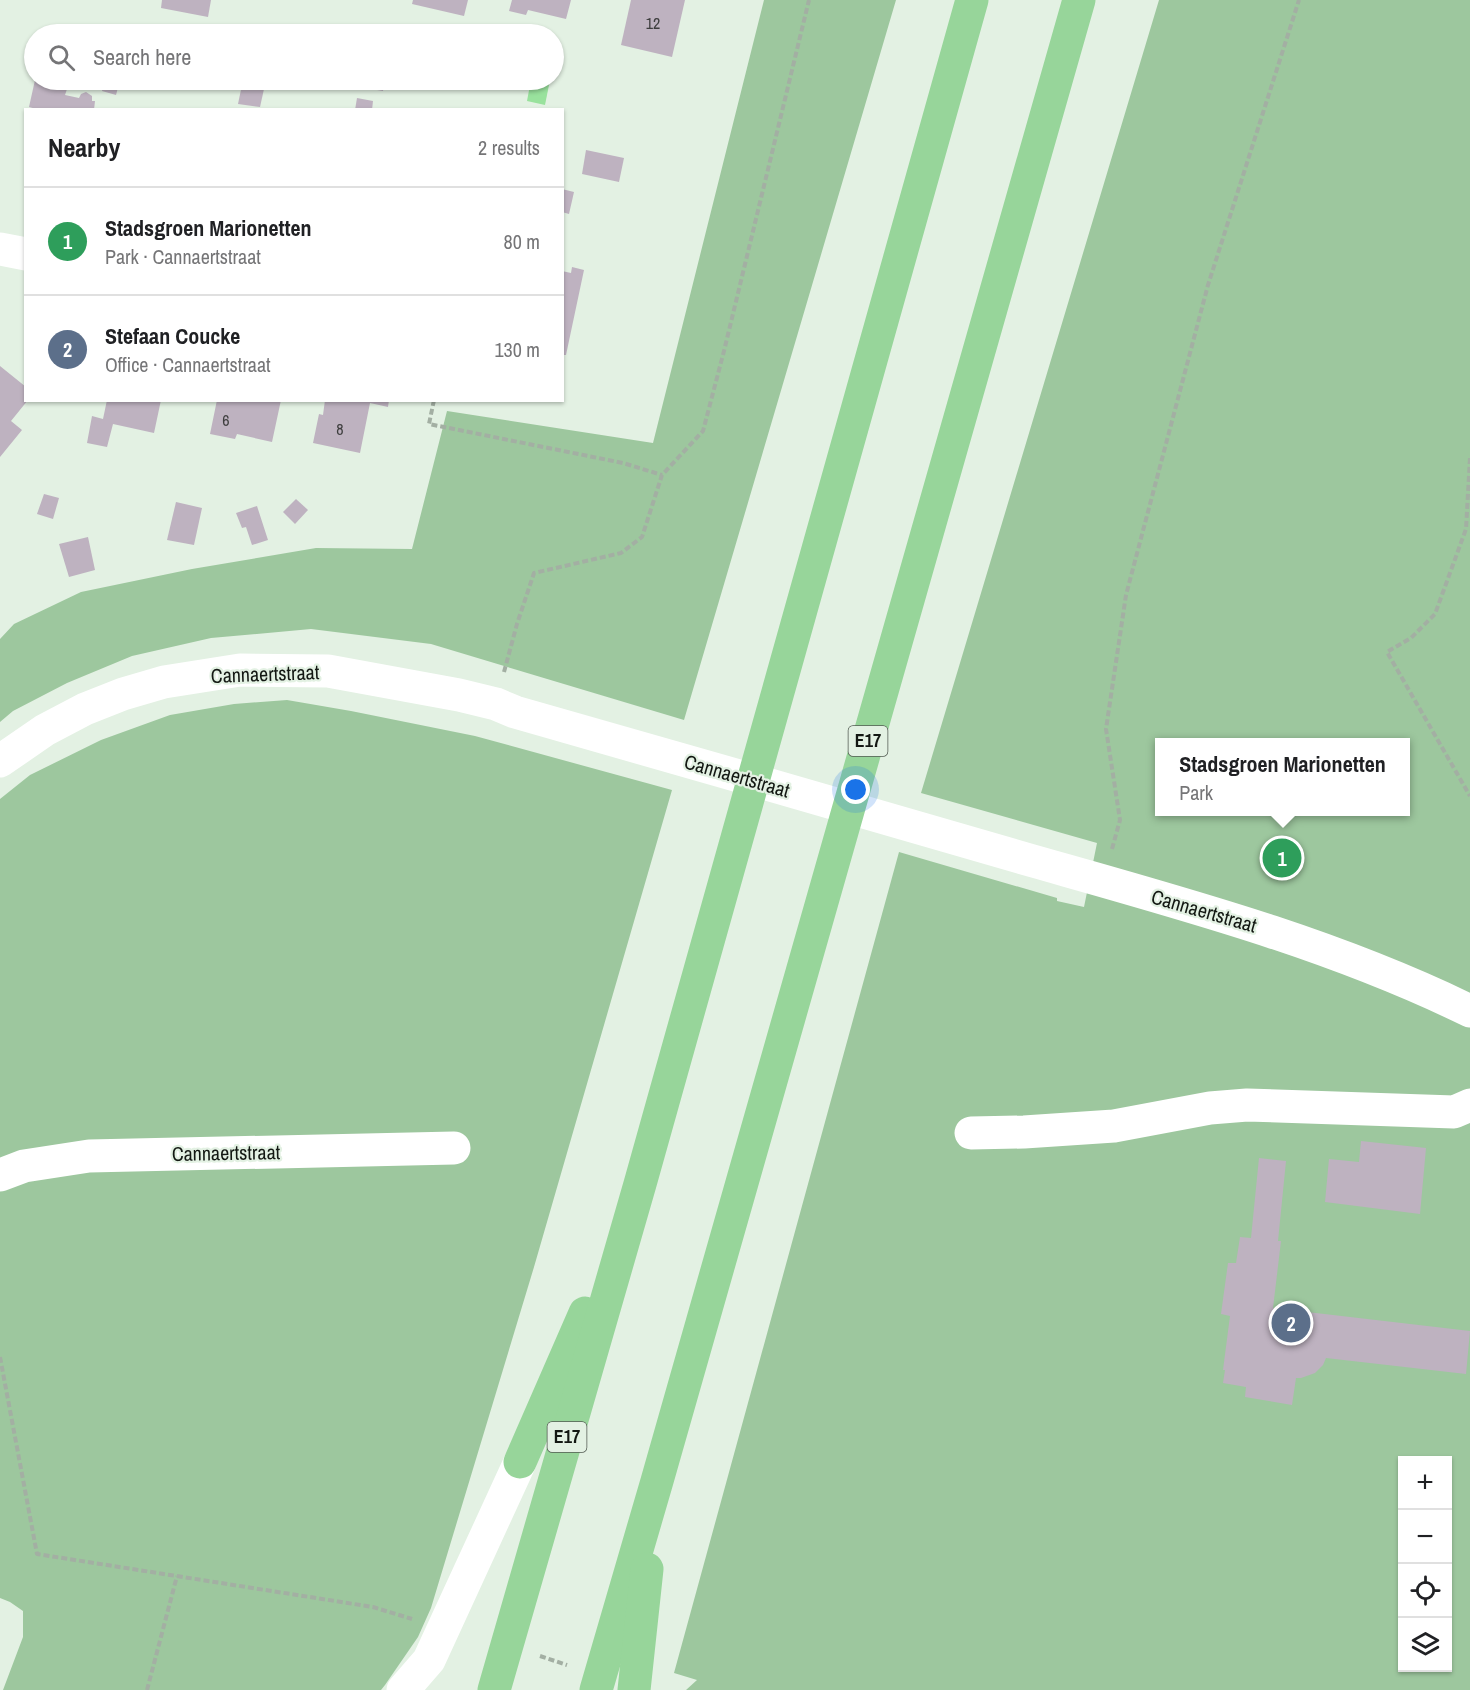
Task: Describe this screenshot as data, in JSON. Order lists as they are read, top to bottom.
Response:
{
  "streets": {
    "highway": ["E17"],
    "street": ["Cannaertstraat"]
  },
  "house_numbers": ["12", "6", "8"],
  "page": {
    "search": "Search here",
    "heading": ["Nearby", "2 results"],
    "list": [
      {
        "mark": "1",
        "name": "Stadsgroen Marionetten",
        "note": "Park · Cannaertstraat",
        "value": "80 m"
      },
      {
        "mark": "2",
        "name": "Stefaan Coucke",
        "note": "Office · Cannaertstraat",
        "value": "130 m"
      }
    ],
    "popup": ["Stadsgroen Marionetten", "Park"],
    "pins": ["1", "2"],
    "map_buttons": ["+", "−"]
  }
}
